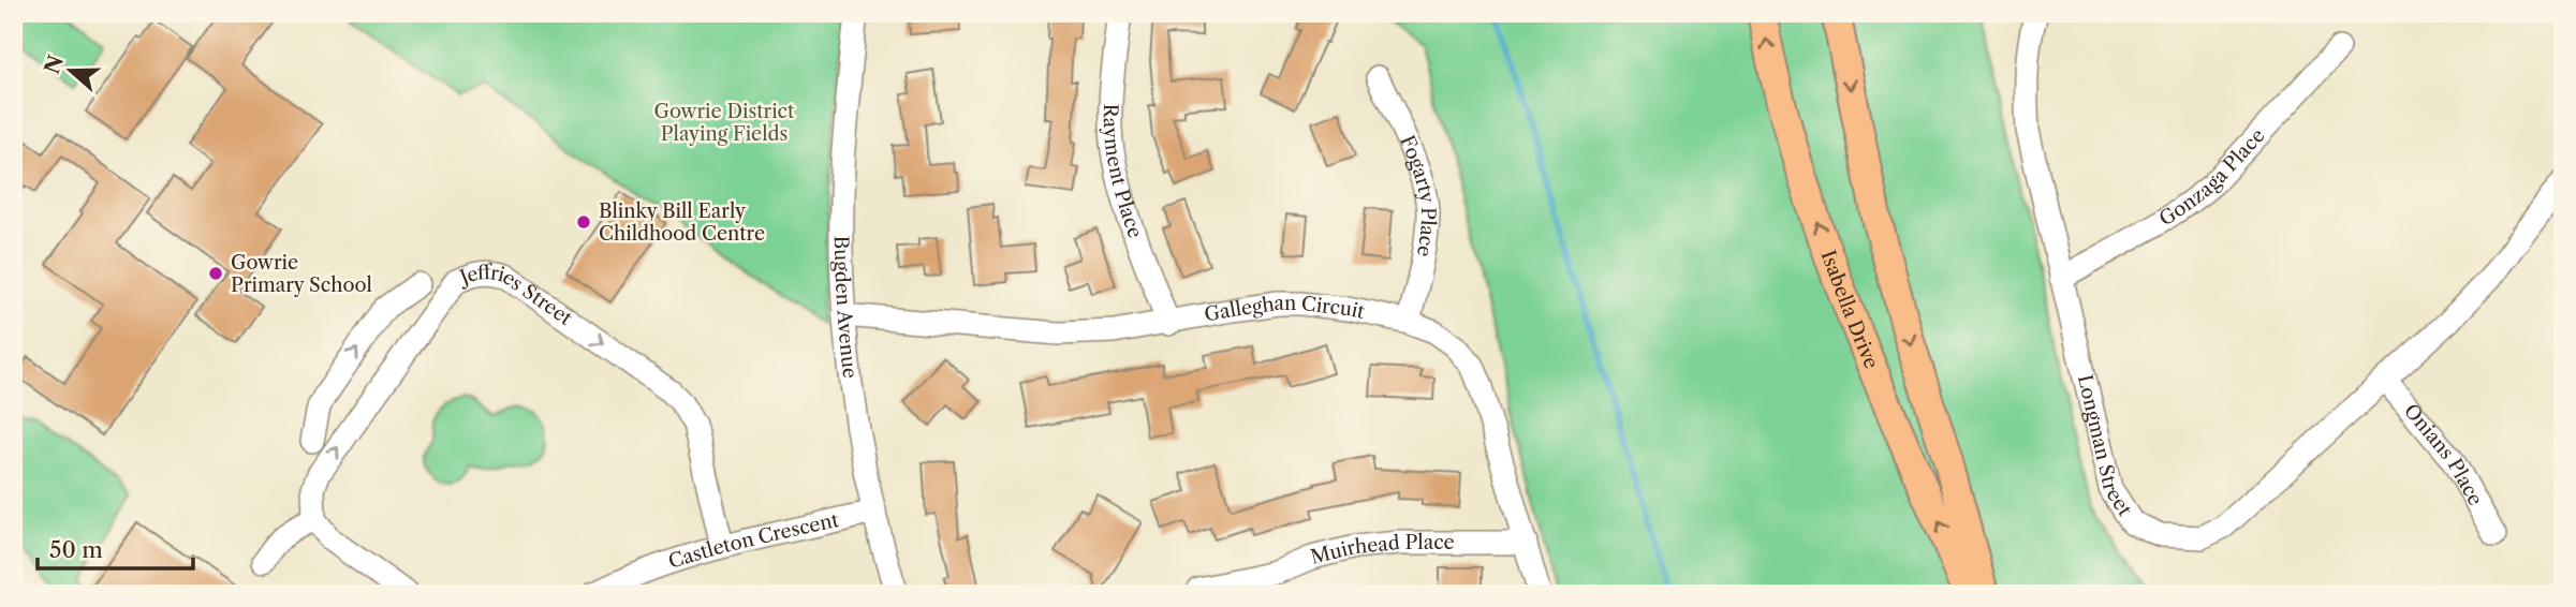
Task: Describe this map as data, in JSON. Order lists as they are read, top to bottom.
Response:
{
  "streets": {
    "main road": ["Isabella Drive"],
    "street": [
      "Rayment Place",
      "Gonzaga Place",
      "Fogarty Place",
      "Jeffries Street",
      "Bugden Avenue",
      "Galleghan Circuit",
      "Longman Street",
      "Onians Place",
      "Castleton Crescent",
      "Muirhead Place"
    ]
  },
  "crossings": [
    ["Rayment Place", "Galleghan Circuit"],
    ["Gonzaga Place", "Longman Street"],
    ["Fogarty Place", "Galleghan Circuit"],
    ["Jeffries Street", "Castleton Crescent"],
    ["Bugden Avenue", "Galleghan Circuit"],
    ["Bugden Avenue", "Castleton Crescent"],
    ["Galleghan Circuit", "Muirhead Place"],
    ["Longman Street", "Onians Place"]
  ],
  "parks": ["Gowrie District Playing Fields"],
  "places": ["Blinky Bill Early Childhood Centre", "Gowrie Primary School"],
  "scale_bar": "50 m",
  "north": "left"
}
